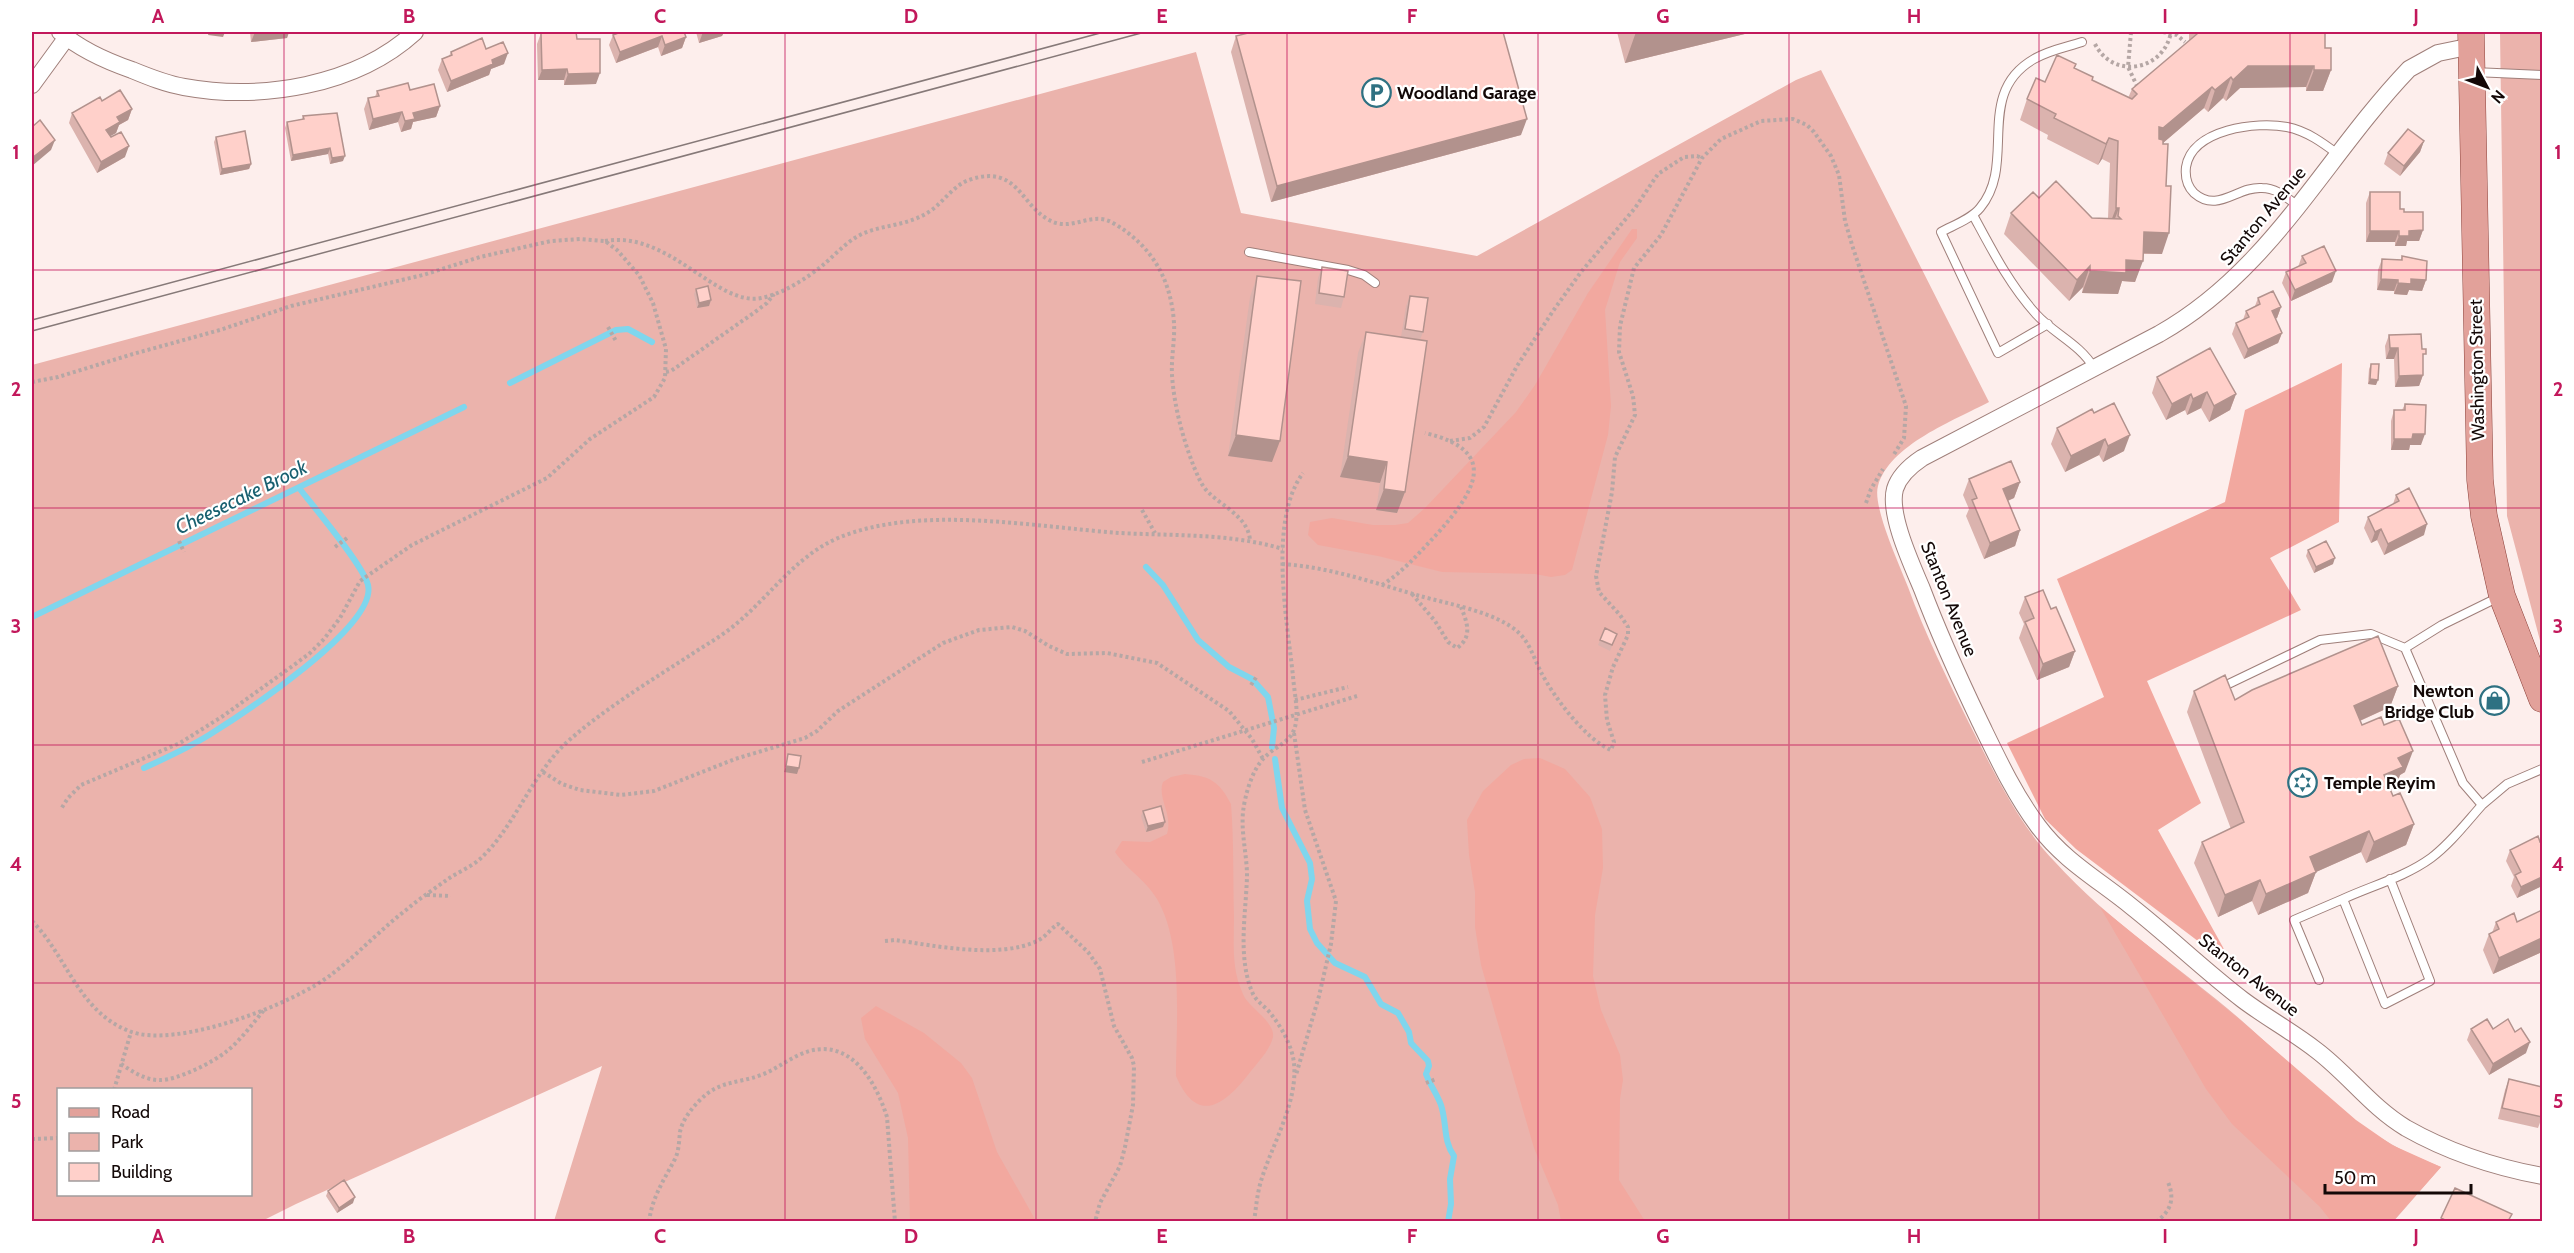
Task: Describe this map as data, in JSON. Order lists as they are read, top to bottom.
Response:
{
  "streets": {
    "main road": ["Washington Street"],
    "street": ["Stanton Avenue"]
  },
  "crossings": [
    ["Stanton Avenue", "Washington Street"]
  ],
  "water": ["Cheesecake Brook"],
  "places": {
    "parking": ["Woodland Garage"],
    "shop": ["Newton Bridge Club"],
    "synagogue": ["Temple Reyim"]
  },
  "legend": ["Road", "Park", "Building"],
  "scale_bar": "50 m",
  "north": "bottom right",
  "grid": {
    "columns": [
      "A",
      "B",
      "C",
      "D",
      "E",
      "F",
      "G",
      "H",
      "I",
      "J"
    ],
    "rows": [
      "1",
      "2",
      "3",
      "4",
      "5"
    ]
  }
}
